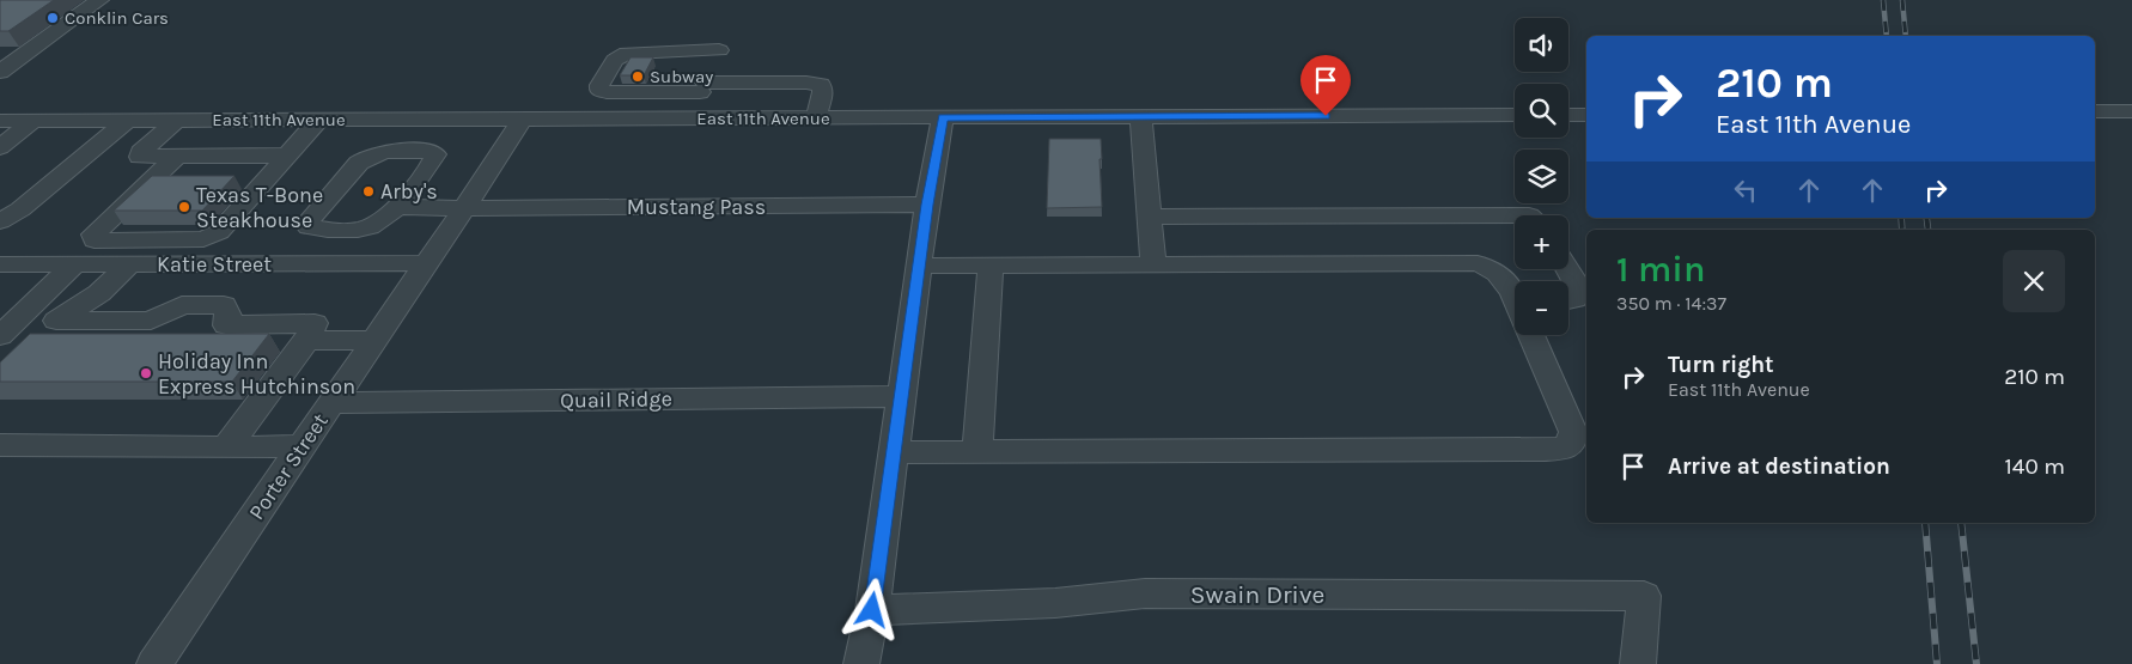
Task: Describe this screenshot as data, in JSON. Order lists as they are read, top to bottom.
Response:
{
  "streets": {
    "street": [
      "East 11th Avenue",
      "Mustang Pass",
      "Katie Street",
      "Quail Ridge",
      "Porter Street",
      "Swain Drive"
    ]
  },
  "crossings": [
    ["East 11th Avenue", "Porter Street"],
    ["Mustang Pass", "Porter Street"],
    ["Katie Street", "Porter Street"],
    ["Quail Ridge", "Porter Street"]
  ],
  "places": [
    "Conklin Cars",
    "Subway",
    "Arby's",
    "Texas T-Bone Steakhouse",
    "Holiday Inn Express Hutchinson"
  ],
  "page": {
    "map_buttons": ["+", "−"],
    "turn": ["210 m", "East 11th Avenue"],
    "heading": ["1 min", "350 m · 14:37"],
    "list": [
      {
        "name": "Turn right",
        "note": "East 11th Avenue",
        "value": "210 m"
      },
      {
        "name": "Arrive at destination",
        "value": "140 m"
      }
    ]
  }
}
